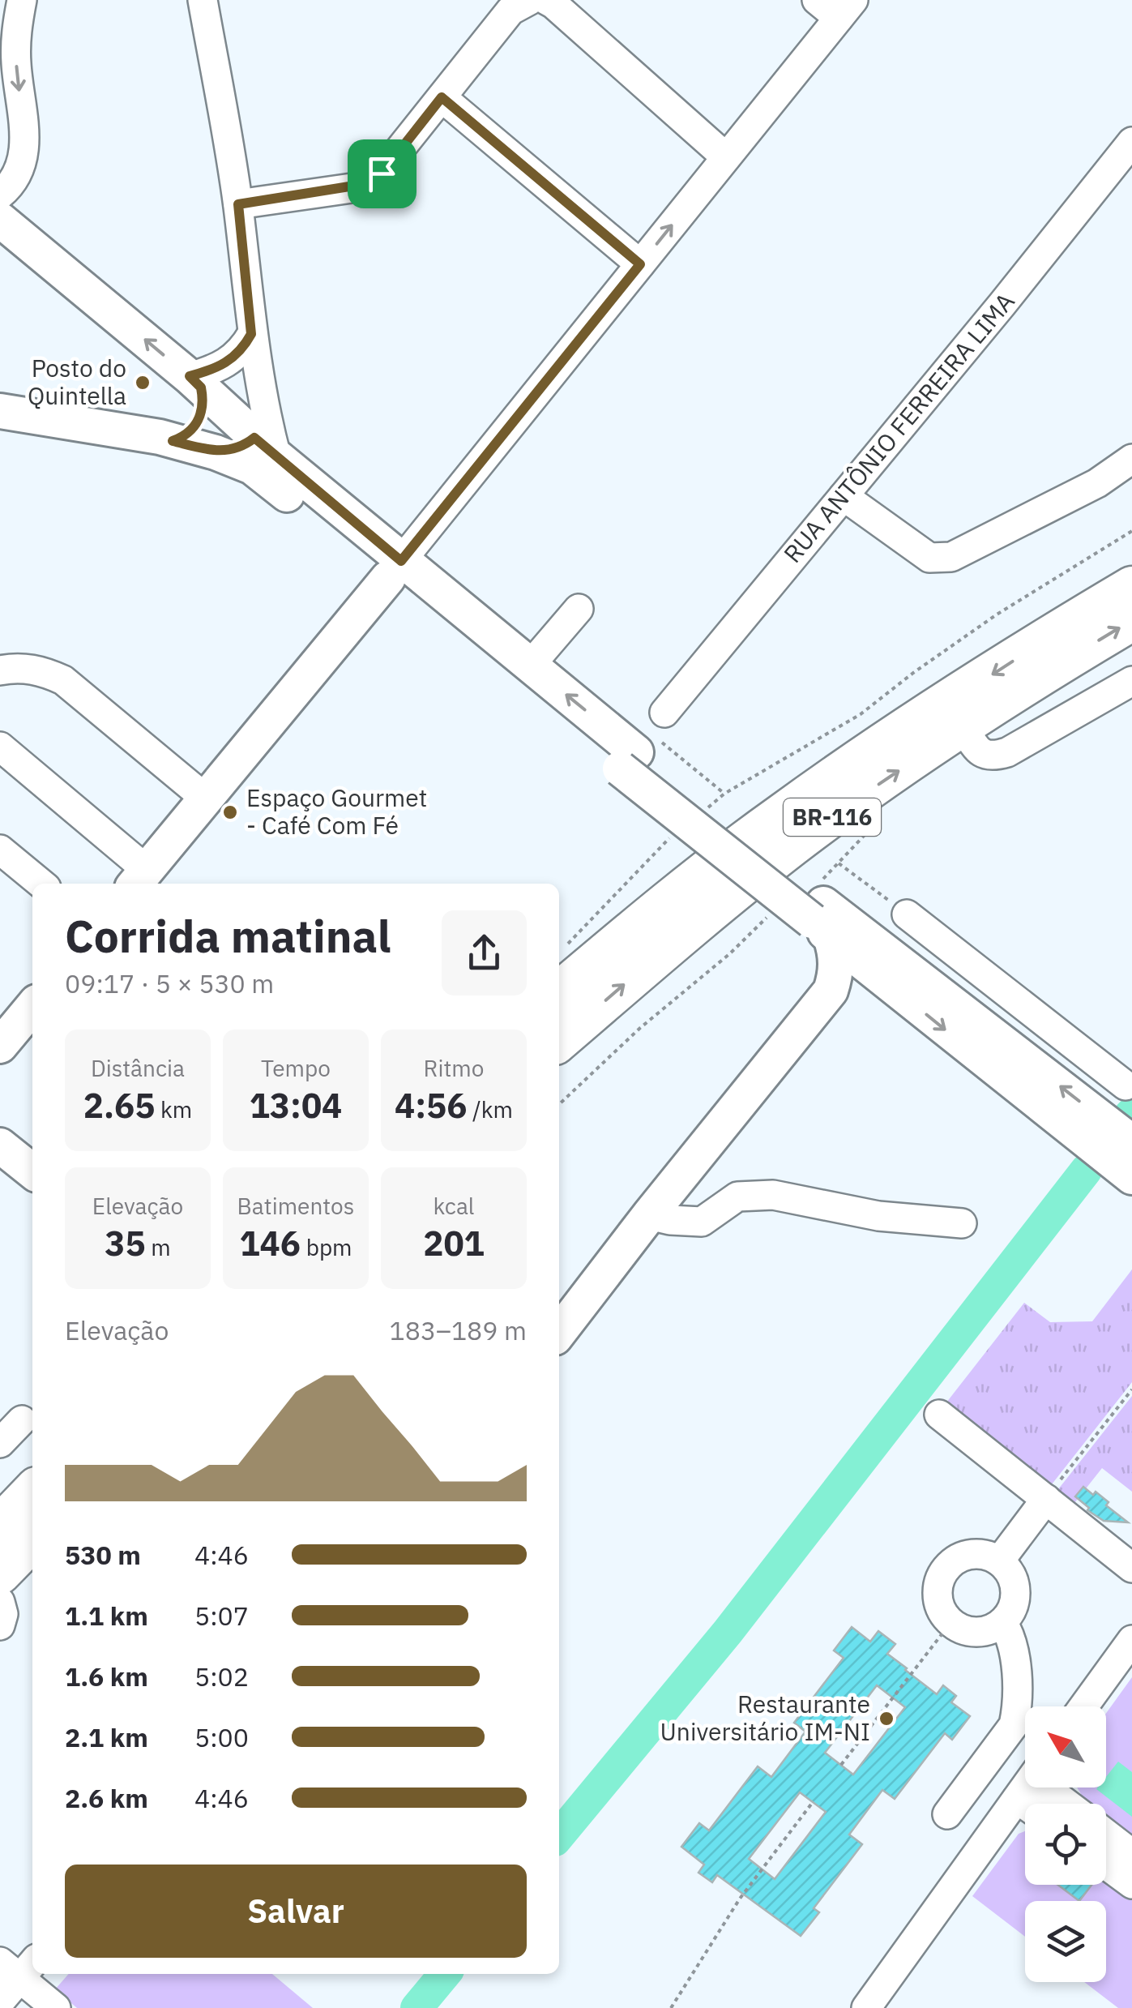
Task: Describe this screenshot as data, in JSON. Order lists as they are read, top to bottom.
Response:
{
  "streets": {
    "highway": ["BR-116"],
    "street": ["RUA ANTÔNIO FERREIRA LIMA"]
  },
  "places": ["Posto do Quintella", "Espaço Gourmet - Café Com Fé", "Restaurante Universitário IM-NI"],
  "north": "top left",
  "page": {
    "heading": ["Corrida matinal", "09:17 · 5 × 530 m"],
    "stats": [
      ["Distância", "2.65 km"],
      ["Tempo", "13:04"],
      ["Ritmo", "4:56 /km"],
      ["Elevação", "35 m"],
      ["Batimentos", "146 bpm"],
      ["kcal", "201"]
    ],
    "chart": ["Elevação", "183–189 m"],
    "list": [
      {
        "name": "530 m",
        "note": "4:46"
      },
      {
        "name": "1.1 km",
        "note": "5:07"
      },
      {
        "name": "1.6 km",
        "note": "5:02"
      },
      {
        "name": "2.1 km",
        "note": "5:00"
      },
      {
        "name": "2.6 km",
        "note": "4:46"
      }
    ],
    "buttons": "Salvar"
  }
}
